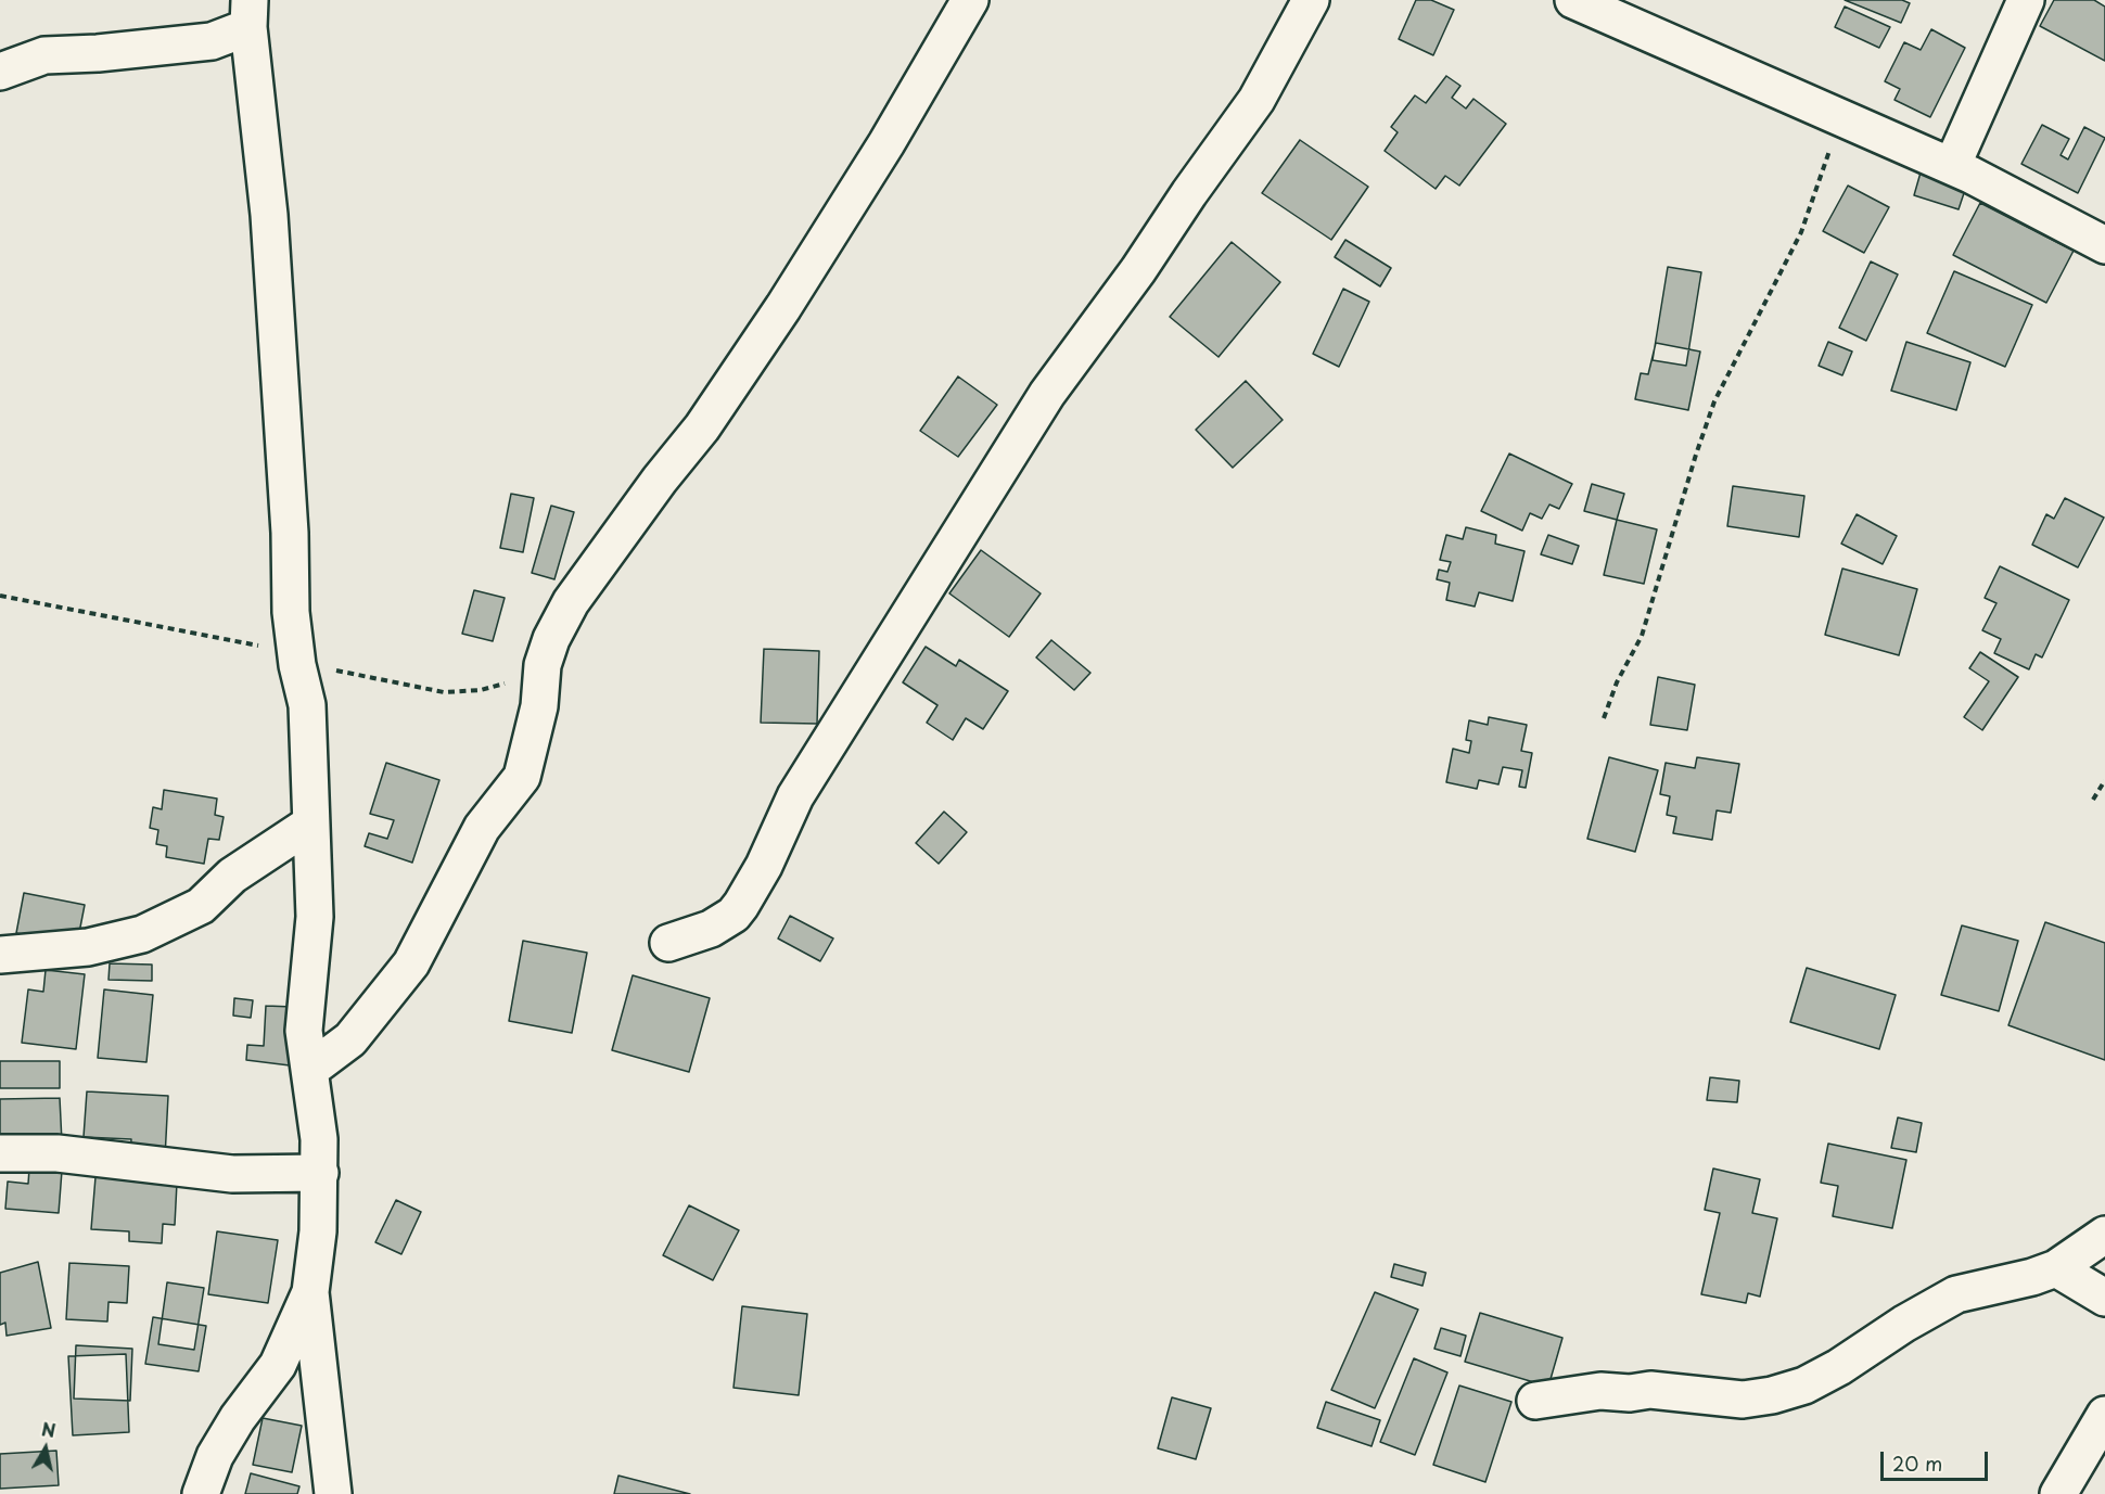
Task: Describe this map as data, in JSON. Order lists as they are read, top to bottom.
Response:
{
  "scale_bar": "20 m",
  "north": "top"
}
